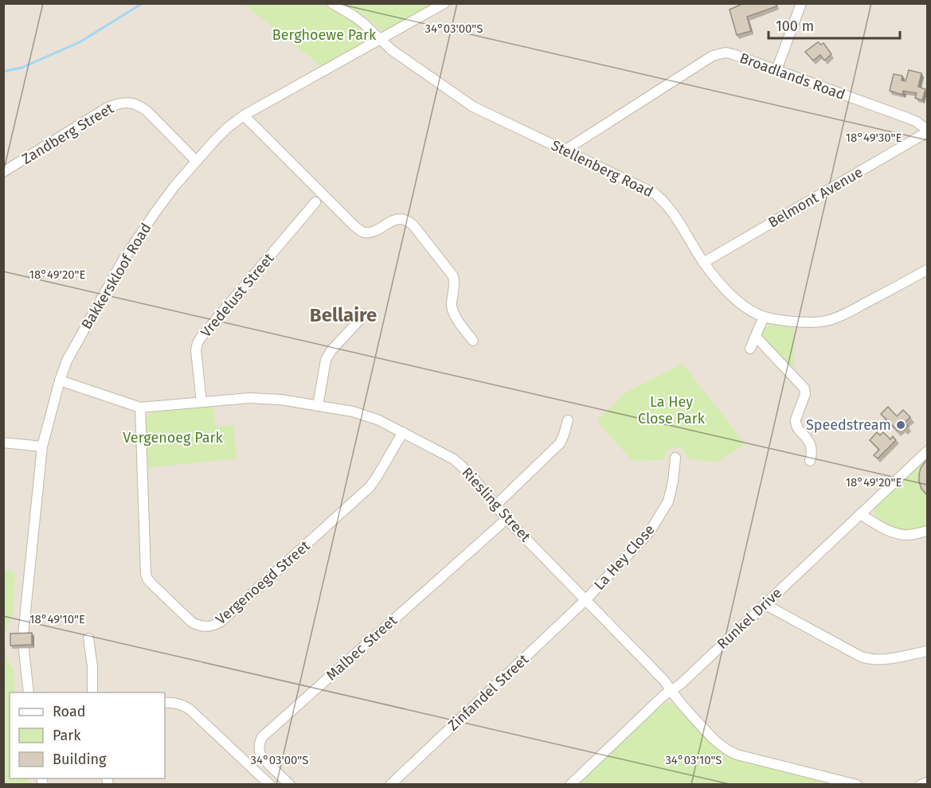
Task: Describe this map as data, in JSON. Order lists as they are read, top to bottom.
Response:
{
  "streets": {
    "street": [
      "Broadlands Road",
      "Zandberg Street",
      "Stellenberg Road",
      "Belmont Avenue",
      "Bakkerskloof Road",
      "Vredelust Street",
      "Riesling Street",
      "La Hey Close",
      "Vergenoegd Street",
      "Runkel Drive",
      "Malbec Street",
      "Zinfandel Street"
    ]
  },
  "crossings": [
    ["Broadlands Road", "Stellenberg Road"],
    ["Broadlands Road", "Belmont Avenue"],
    ["Zandberg Street", "Bakkerskloof Road"],
    ["Stellenberg Road", "Belmont Avenue"],
    ["Stellenberg Road", "Bakkerskloof Road"],
    ["Bakkerskloof Road", "Riesling Street"],
    ["Vredelust Street", "Riesling Street"],
    ["Riesling Street", "La Hey Close"],
    ["Riesling Street", "Vergenoegd Street"],
    ["Riesling Street", "Runkel Drive"],
    ["Riesling Street", "Malbec Street"],
    ["Riesling Street", "Zinfandel Street"],
    ["La Hey Close", "Zinfandel Street"]
  ],
  "districts": ["Bellaire"],
  "parks": ["Berghoewe Park", "La Hey Close Park", "Vergenoeg Park"],
  "places": ["Speedstream"],
  "legend": ["Road", "Park", "Building"],
  "scale_bar": "100 m",
  "coordinates": [
    "34°03'00\"S",
    "18°49'30\"E",
    "18°49'20\"E",
    "18°49'10\"E",
    "34°03'10\"S"
  ]
}
